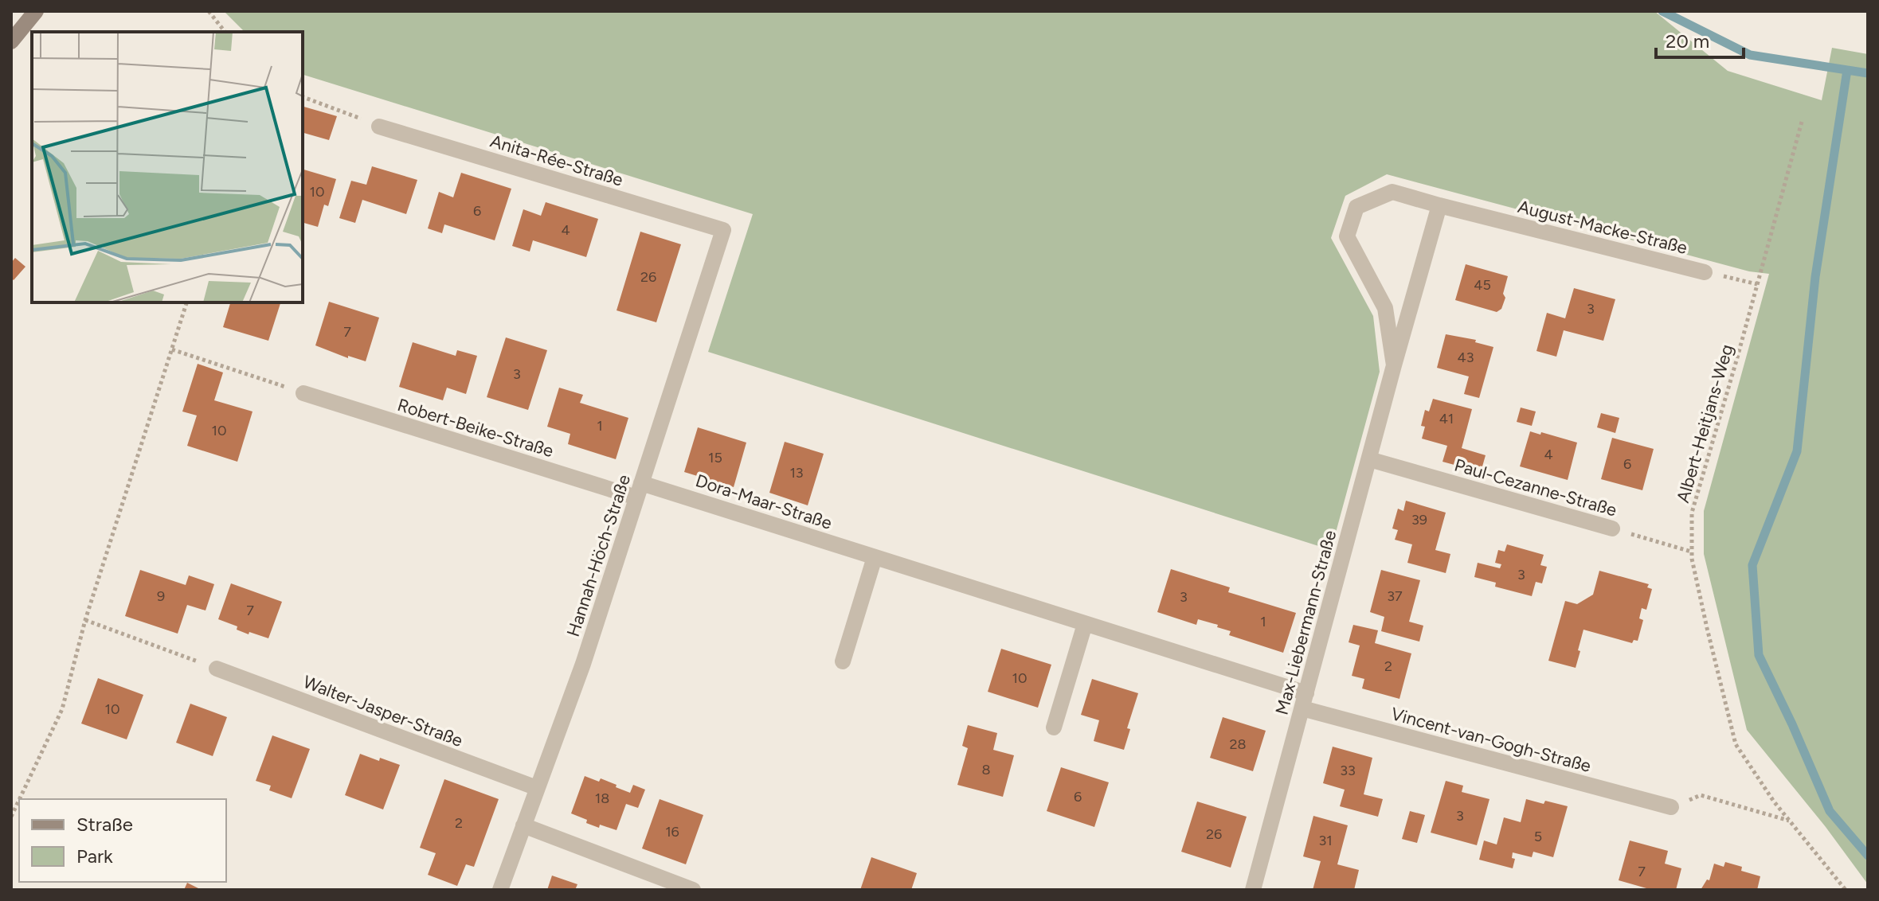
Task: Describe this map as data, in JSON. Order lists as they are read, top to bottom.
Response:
{
  "streets": {
    "street": [
      "Anita-Rée-Straße",
      "August-Macke-Straße",
      "Robert-Beike-Straße",
      "Paul-Cezanne-Straße",
      "Dora-Maar-Straße",
      "Hannah-Höch-Straße",
      "Max-Liebermann-Straße",
      "Walter-Jasper-Straße",
      "Vincent-van-Gogh-Straße"
    ],
    "path": ["Albert-Heitjans-Weg"]
  },
  "crossings": [
    ["Anita-Rée-Straße", "Hannah-Höch-Straße"],
    ["August-Macke-Straße", "Albert-Heitjans-Weg"],
    ["August-Macke-Straße", "Max-Liebermann-Straße"],
    ["Albert-Heitjans-Weg", "Paul-Cezanne-Straße"],
    ["Robert-Beike-Straße", "Dora-Maar-Straße"],
    ["Robert-Beike-Straße", "Hannah-Höch-Straße"],
    ["Paul-Cezanne-Straße", "Max-Liebermann-Straße"],
    ["Dora-Maar-Straße", "Hannah-Höch-Straße"],
    ["Dora-Maar-Straße", "Max-Liebermann-Straße"],
    ["Dora-Maar-Straße", "Vincent-van-Gogh-Straße"],
    ["Hannah-Höch-Straße", "Walter-Jasper-Straße"],
    ["Max-Liebermann-Straße", "Vincent-van-Gogh-Straße"]
  ],
  "house_numbers": [
    "10",
    "6",
    "4",
    "26",
    "45",
    "3",
    "7",
    "43",
    "3",
    "41",
    "1",
    "10",
    "4",
    "15",
    "6",
    "13",
    "39",
    "3",
    "9",
    "37",
    "3",
    "7",
    "1",
    "2",
    "10",
    "10",
    "28",
    "8",
    "33",
    "6",
    "18",
    "3",
    "2",
    "16",
    "26",
    "5",
    "31",
    "7"
  ],
  "legend": ["Straße", "Park"],
  "scale_bar": "20 m"
}
